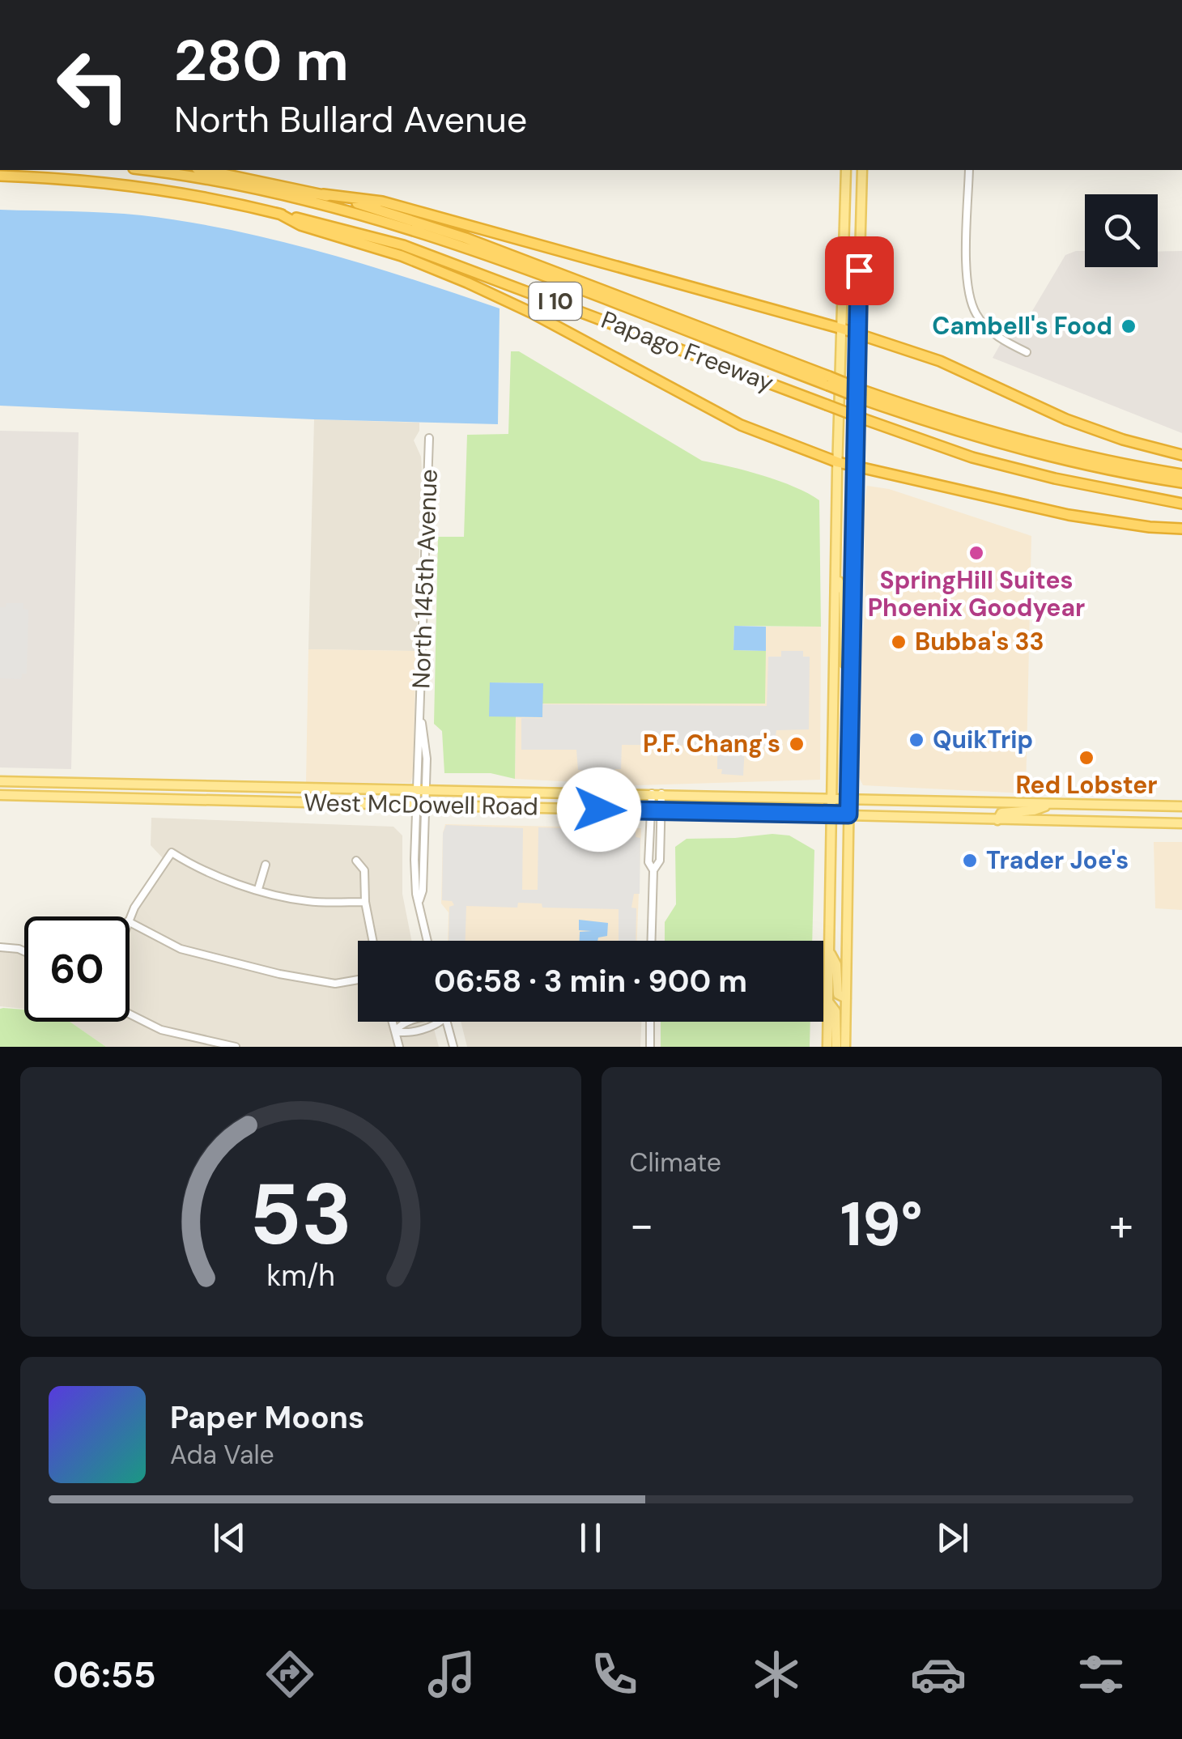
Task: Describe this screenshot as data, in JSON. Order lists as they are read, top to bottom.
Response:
{
  "streets": {
    "highway": ["I 10", "Papago Freeway"],
    "main road": ["West McDowell Road"],
    "street": ["North 145th Avenue"]
  },
  "crossings": [
    ["North 145th Avenue", "West McDowell Road"]
  ],
  "places": [
    "Cambell's Food",
    "SpringHill Suites Phoenix Goodyear",
    "Bubba's 33",
    "QuikTrip",
    "P.F. Chang's",
    "Red Lobster",
    "Trader Joe's"
  ],
  "page": {
    "turn": ["280 m", "North Bullard Avenue"],
    "limit": "60",
    "trip": "06:58 · 3 min · 900 m",
    "tile": "Climate",
    "heat": ["−", "19°", "+"],
    "song": ["Paper Moons", "Ada Vale"],
    "tabs": "06:55",
    "gauge": ["53", "km/h"]
  }
}
